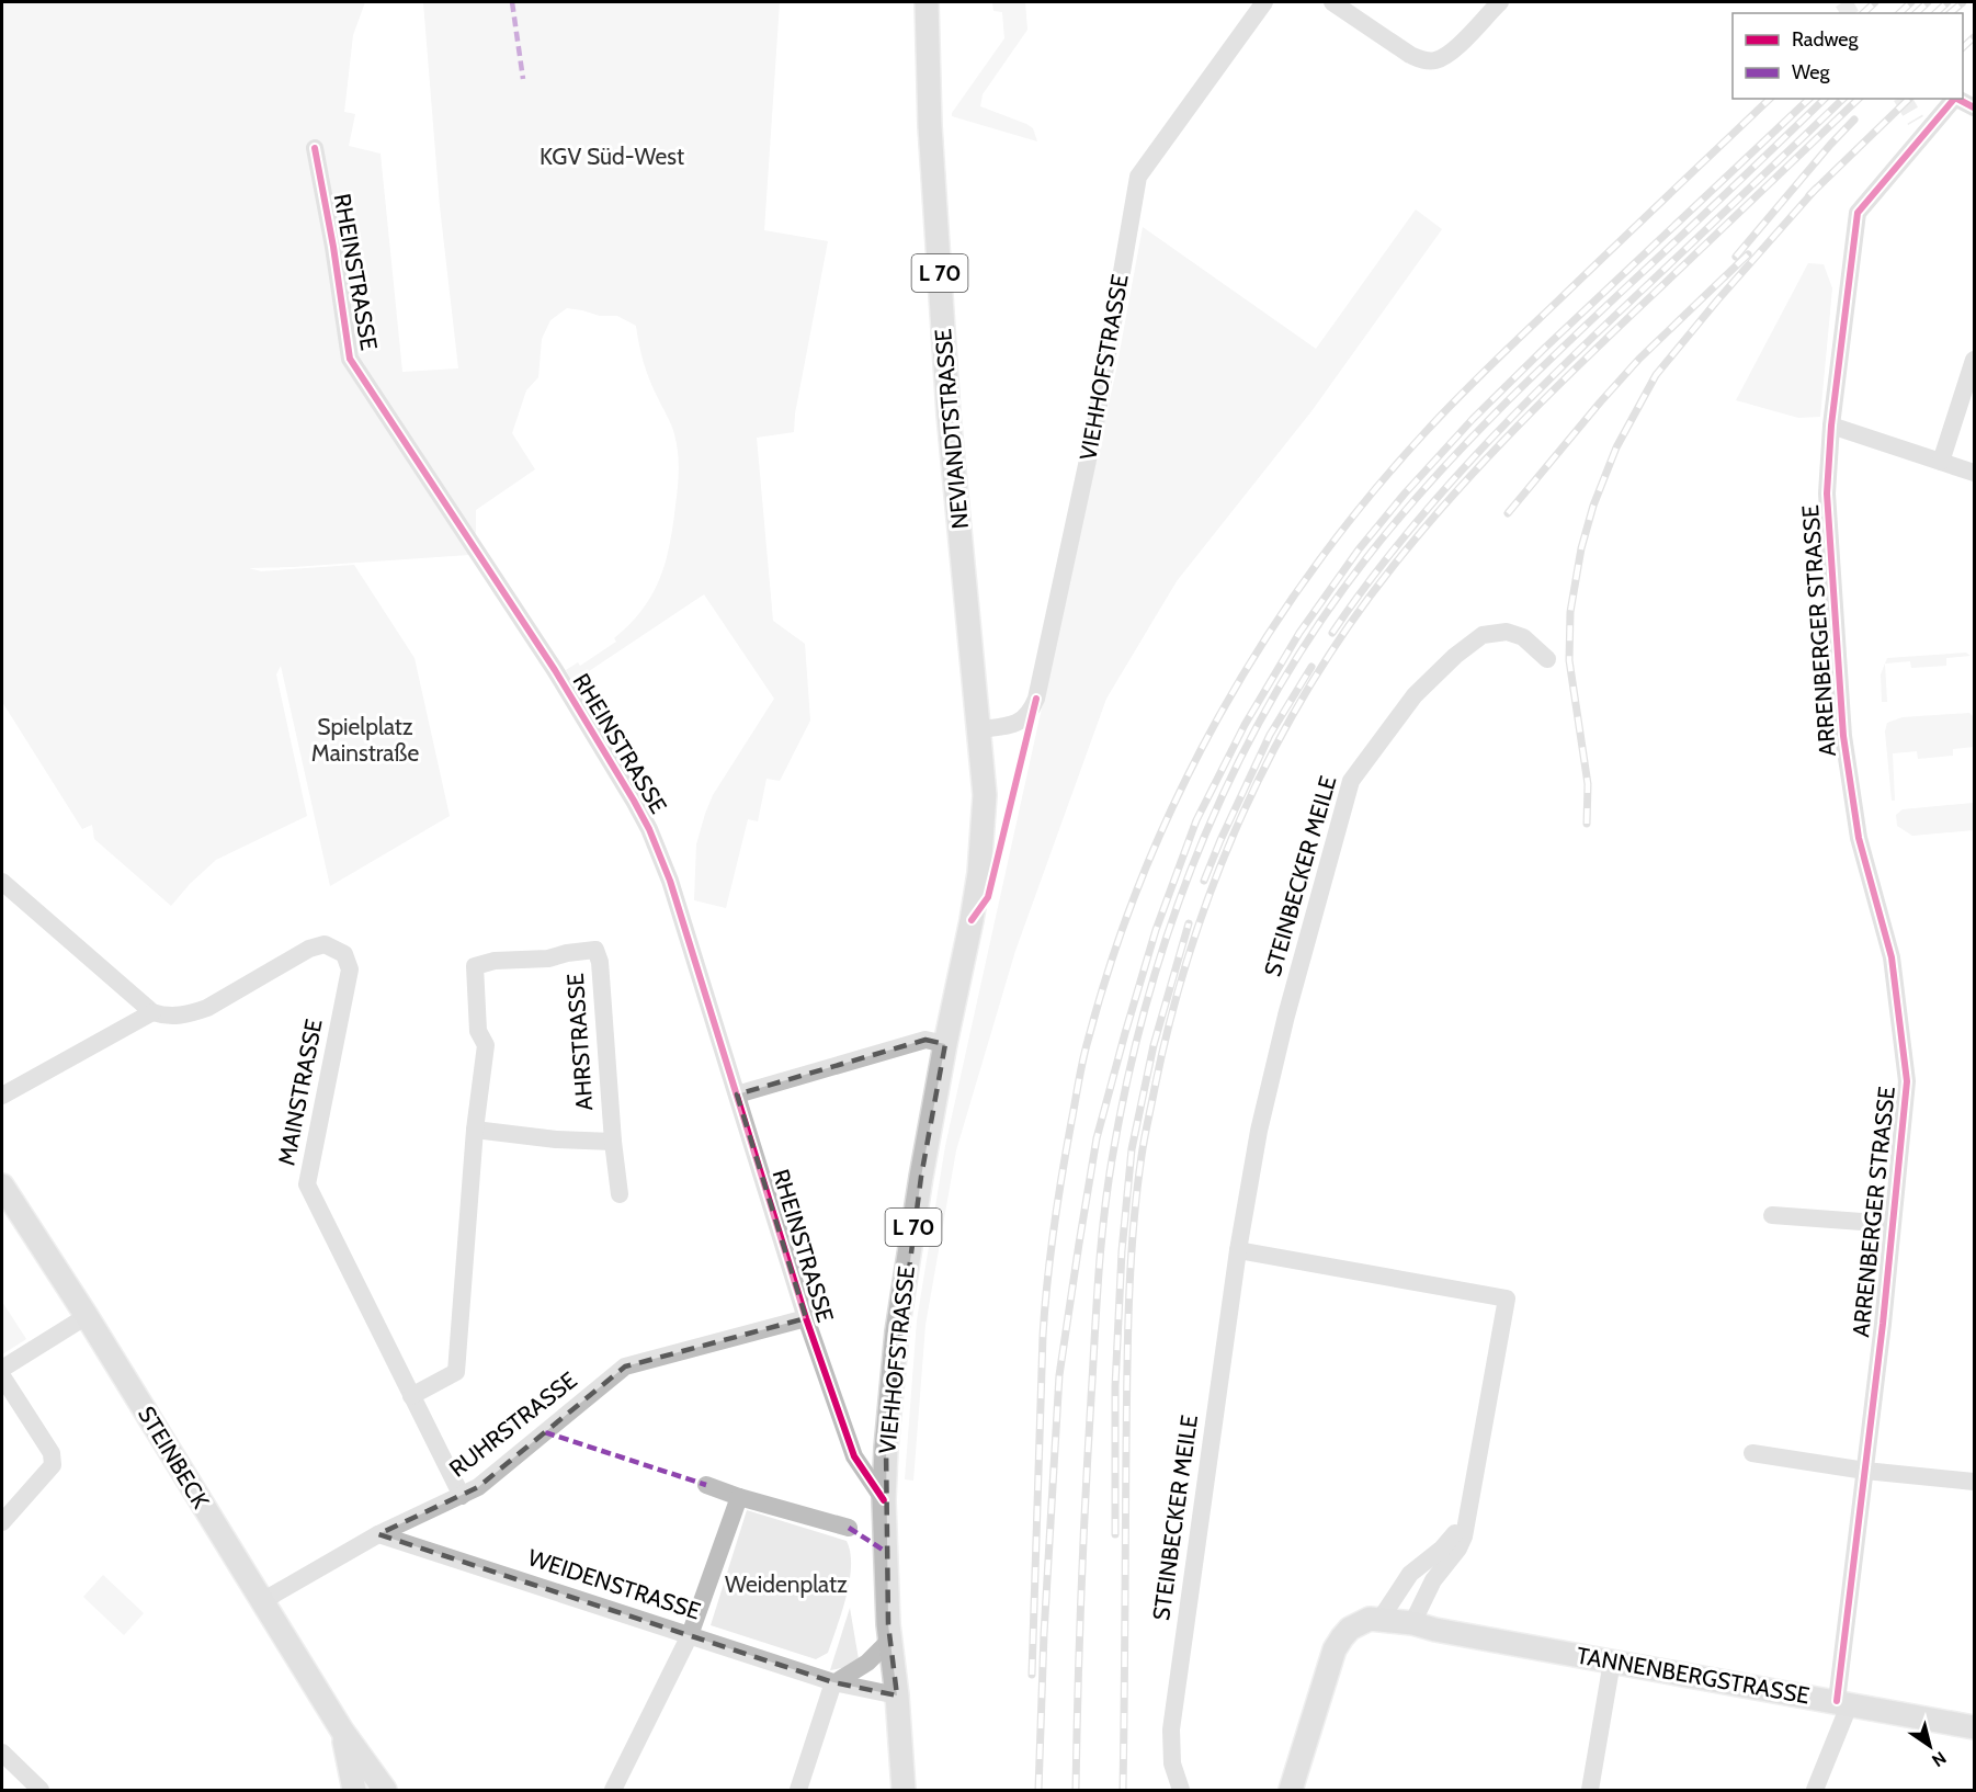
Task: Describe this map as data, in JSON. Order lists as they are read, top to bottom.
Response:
{
  "streets": {
    "main road": [
      "L 70",
      "VIEHHOFSTRASSE",
      "NEVIANDTSTRASSE",
      "STEINBECK",
      "TANNENBERGSTRASSE"
    ],
    "street": [
      "RHEINSTRASSE",
      "ARRENBERGER STRASSE",
      "STEINBECKER MEILE",
      "AHRSTRASSE",
      "MAINSTRASSE",
      "RUHRSTRASSE",
      "WEIDENSTRASSE"
    ]
  },
  "crossings": [
    ["RHEINSTRASSE", "VIEHHOFSTRASSE"],
    ["RHEINSTRASSE", "RUHRSTRASSE"],
    ["VIEHHOFSTRASSE", "NEVIANDTSTRASSE"],
    ["VIEHHOFSTRASSE", "WEIDENSTRASSE"],
    ["ARRENBERGER STRASSE", "TANNENBERGSTRASSE"],
    ["AHRSTRASSE", "MAINSTRASSE"],
    ["MAINSTRASSE", "RUHRSTRASSE"],
    ["RUHRSTRASSE", "STEINBECK"],
    ["RUHRSTRASSE", "WEIDENSTRASSE"]
  ],
  "parks": ["KGV Süd-West", "Spielplatz Mainstraße", "Weidenplatz"],
  "legend": ["Radweg", "Weg"],
  "north": "bottom right"
}
